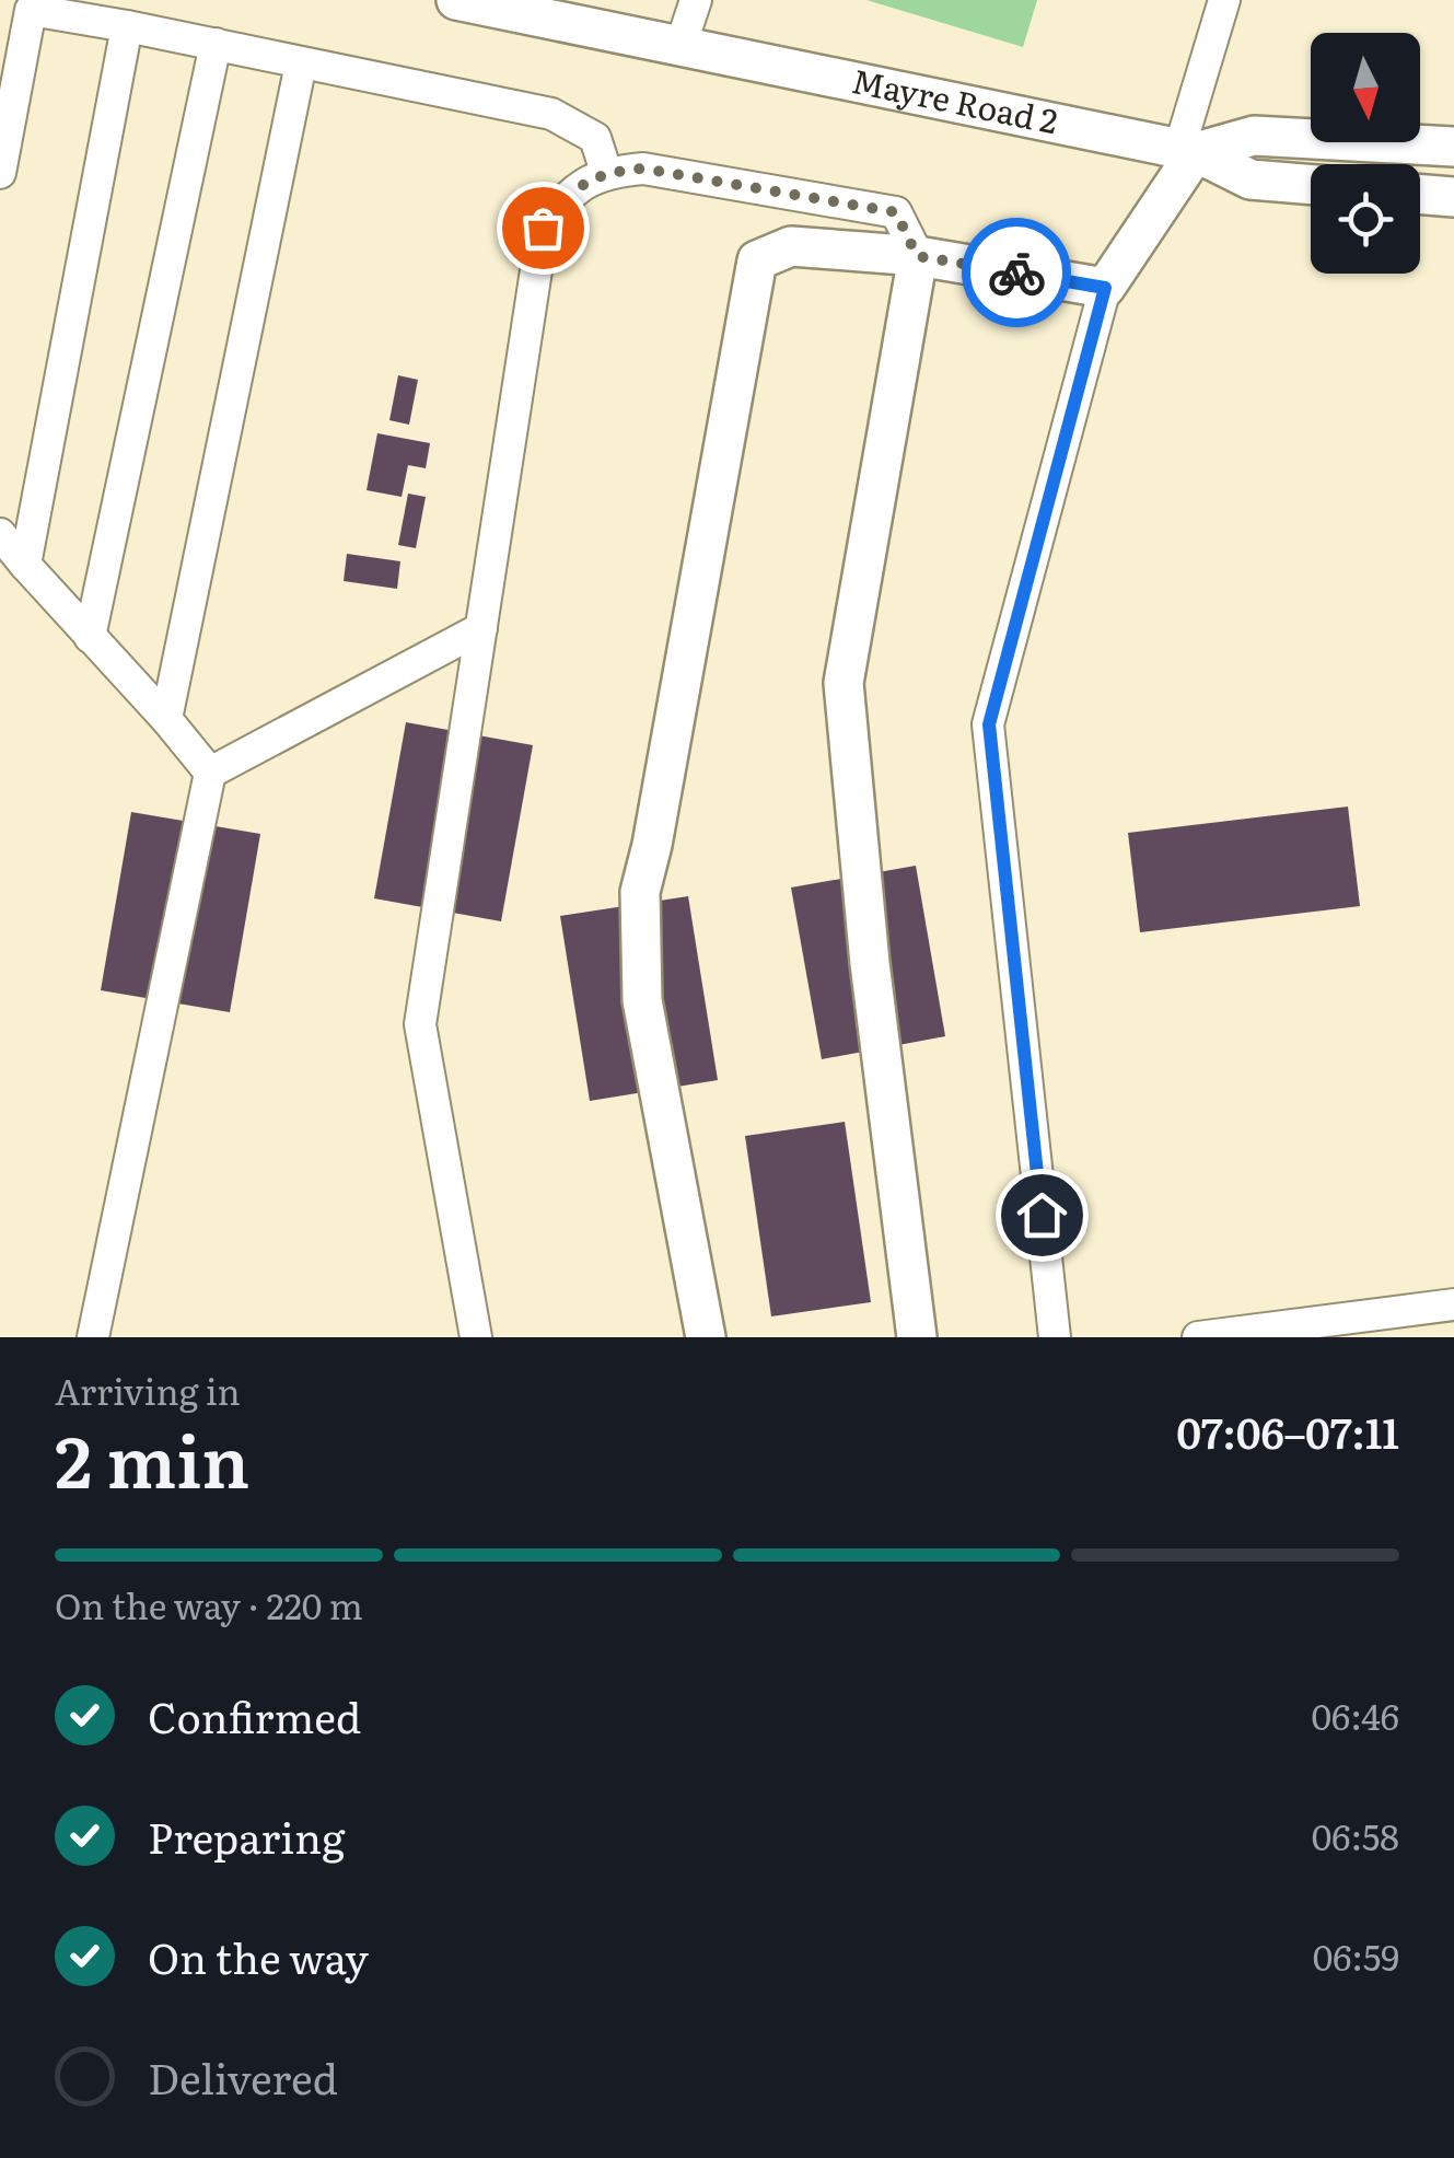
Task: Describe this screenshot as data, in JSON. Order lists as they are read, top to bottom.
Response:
{
  "streets": {
    "main road": ["Mayre Road 2"]
  },
  "north": "bottom",
  "page": {
    "heading": ["2 min", "Arriving in", "07:06–07:11"],
    "bar": "On the way · 220 m",
    "list": [
      ["Confirmed", "06:46"],
      ["Preparing", "06:58"],
      ["On the way", "06:59"],
      "Delivered"
    ]
  }
}
